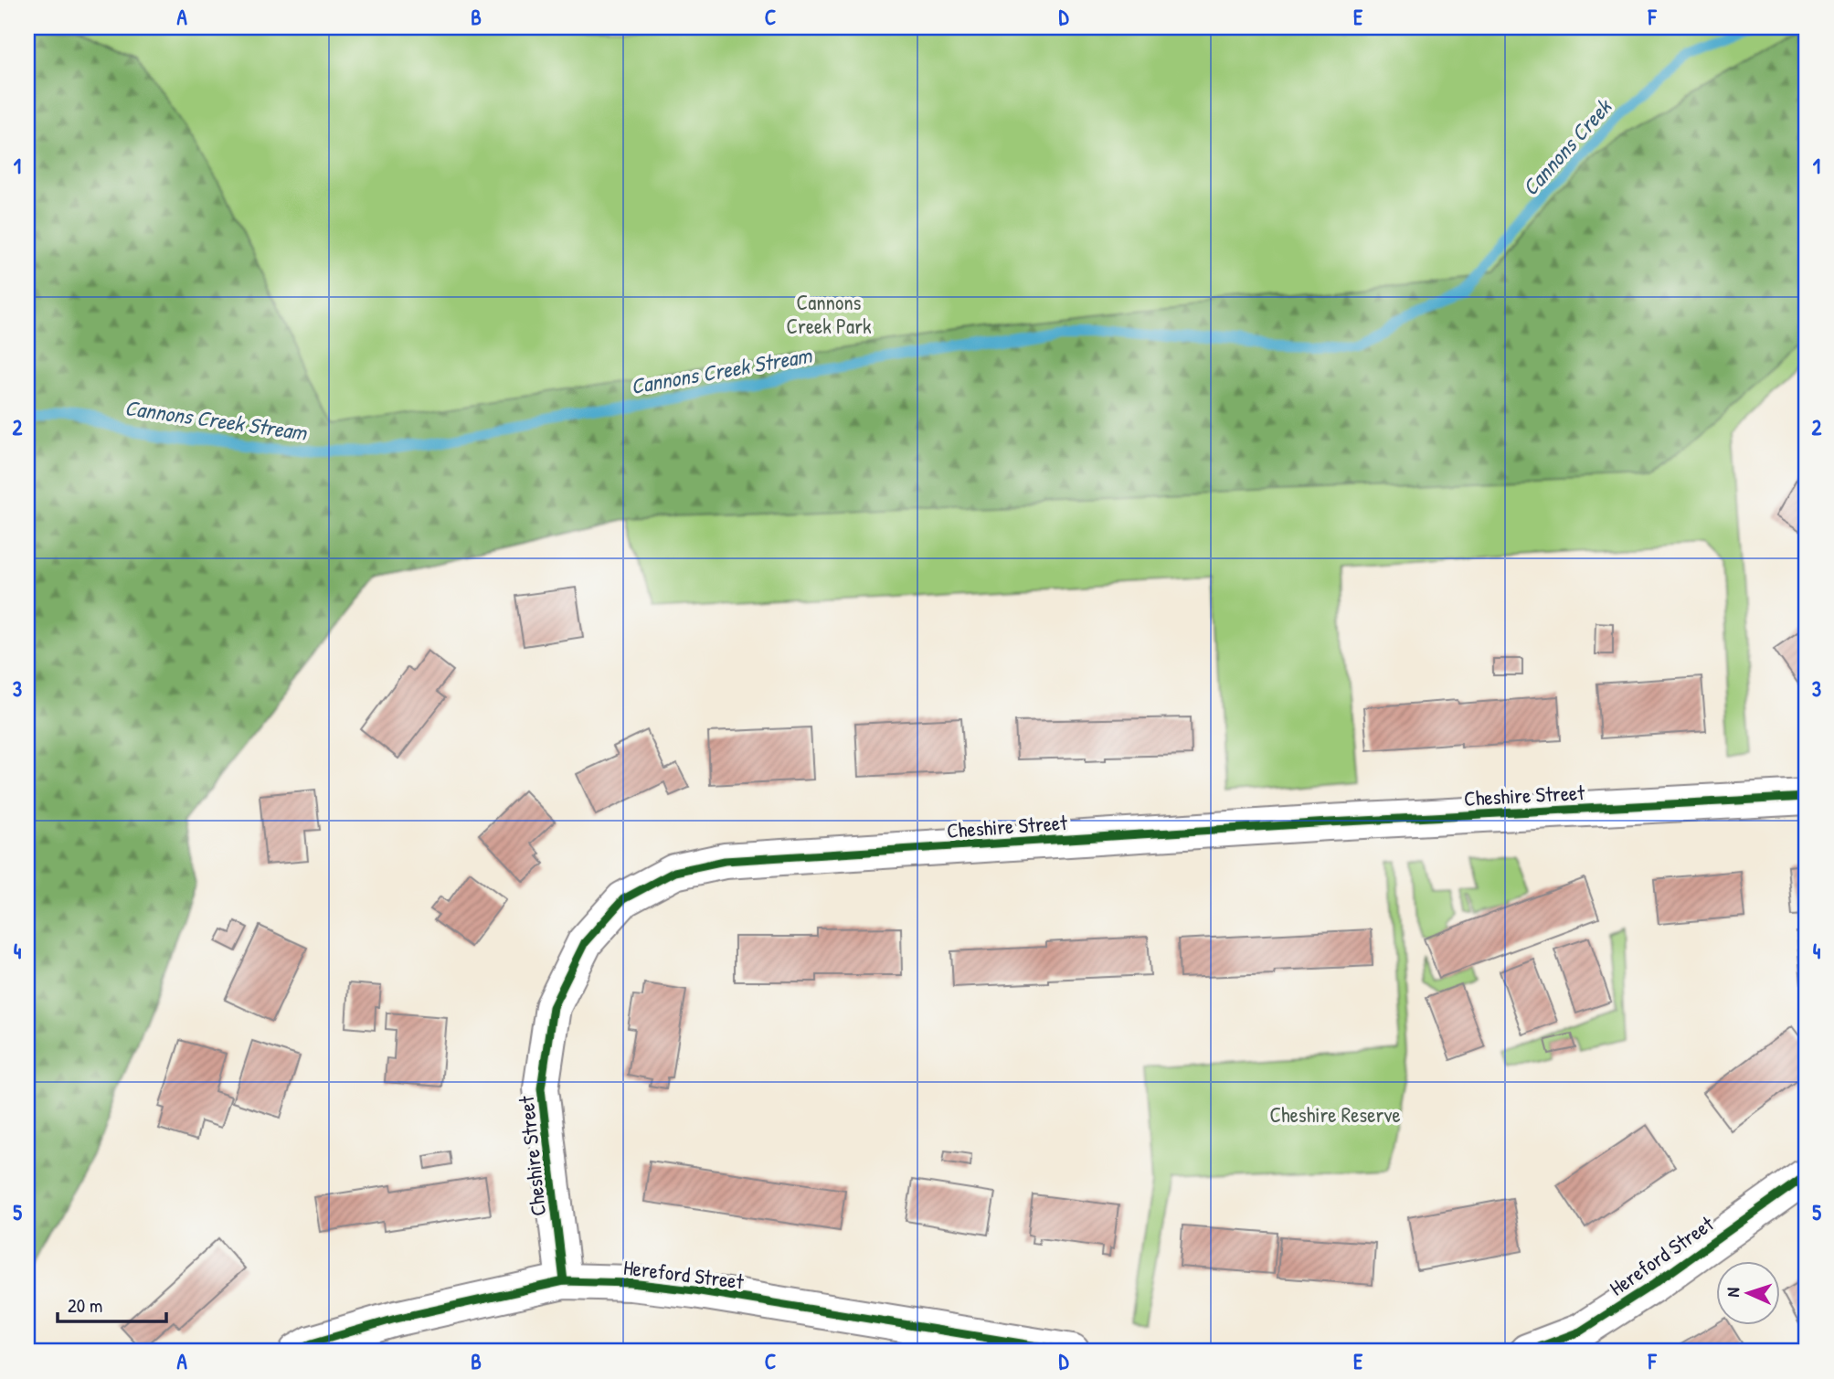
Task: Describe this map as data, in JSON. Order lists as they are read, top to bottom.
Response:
{
  "streets": {
    "street": ["Cheshire Street", "Hereford Street"]
  },
  "crossings": [
    ["Cheshire Street", "Hereford Street"]
  ],
  "water": ["Cannons Creek", "Cannons Creek Stream"],
  "parks": ["Cannons Creek Park", "Cheshire Reserve"],
  "scale_bar": "20 m",
  "north": "left",
  "grid": {
    "columns": [
      "A",
      "B",
      "C",
      "D",
      "E",
      "F"
    ],
    "rows": [
      "1",
      "2",
      "3",
      "4",
      "5"
    ]
  }
}
